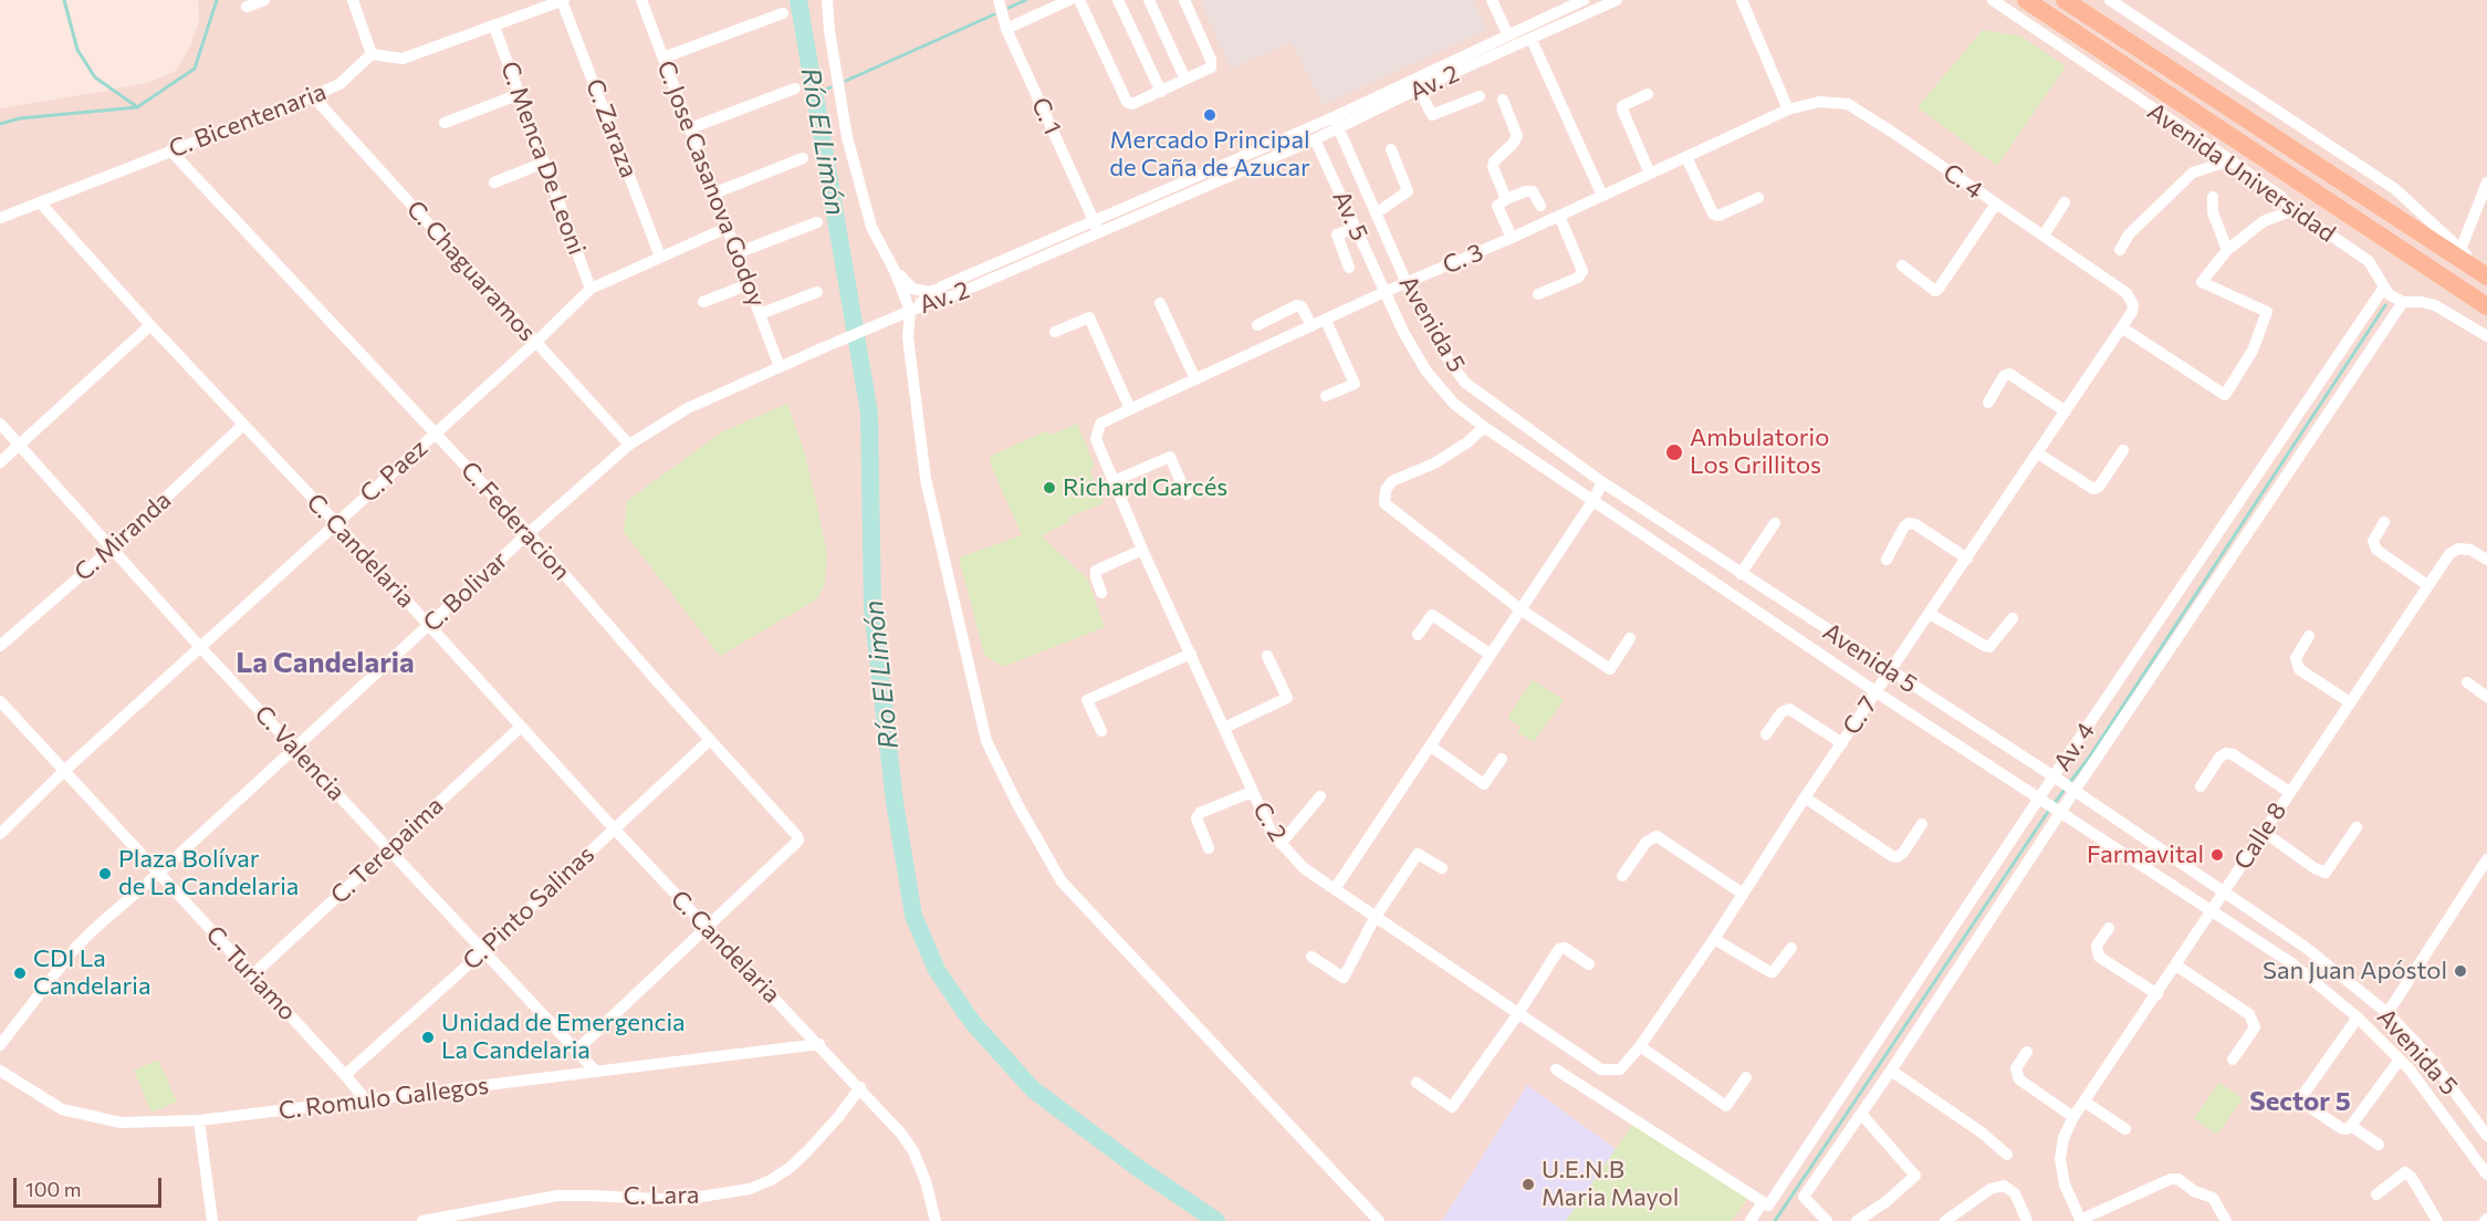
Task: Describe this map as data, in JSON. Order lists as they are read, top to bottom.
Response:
{
  "streets": {
    "main road": ["Avenida Universidad"],
    "street": [
      "Av. 2",
      "C. 1",
      "C. Bicentenaria",
      "C. Zaraza",
      "C. Menca De Leoni",
      "C. 4",
      "C. Jose Casanova Godoy",
      "Av. 5",
      "C. 3",
      "C. Chaguaramos",
      "Avenida 5",
      "C. Paez",
      "C. Federacion",
      "C. Miranda",
      "C. Candelaria",
      "C. Bolivar",
      "C. 7",
      "Av. 4",
      "C. Valencia",
      "C. 2",
      "Calle 8",
      "C. Terepaima",
      "C. Pinto Salinas",
      "C. Turiamo",
      "C. Romulo Gallegos",
      "C. Lara"
    ]
  },
  "crossings": [
    ["Av. 2", "C. 1"],
    ["Av. 2", "Av. 5"],
    ["Av. 2", "Avenida 5"],
    ["Av. 2", "C. Bolivar"],
    ["C. Bicentenaria", "C. Chaguaramos"],
    ["C. Bicentenaria", "C. Federacion"],
    ["C. Bicentenaria", "C. Candelaria"],
    ["C. Zaraza", "C. Paez"],
    ["C. Menca De Leoni", "C. Paez"],
    ["Avenida Universidad", "Av. 4"],
    ["C. 4", "C. 3"],
    ["C. 4", "C. 7"],
    ["C. Jose Casanova Godoy", "C. Paez"],
    ["C. Jose Casanova Godoy", "C. Bolivar"],
    ["Av. 5", "C. 3"],
    ["Av. 5", "Avenida 5"],
    ["C. 3", "Avenida 5"],
    ["C. 3", "C. 2"],
    ["C. Chaguaramos", "C. Paez"],
    ["C. Chaguaramos", "C. Bolivar"],
    ["Avenida 5", "C. 7"],
    ["Avenida 5", "Av. 4"],
    ["Avenida 5", "Calle 8"],
    ["C. Paez", "C. Federacion"],
    ["C. Paez", "C. Candelaria"],
    ["C. Paez", "C. Valencia"],
    ["C. Paez", "C. Turiamo"],
    ["C. Federacion", "C. Candelaria"],
    ["C. Federacion", "C. Bolivar"],
    ["C. Federacion", "C. Pinto Salinas"],
    ["C. Miranda", "C. Candelaria"],
    ["C. Miranda", "C. Valencia"],
    ["C. Candelaria", "C. Bolivar"],
    ["C. Candelaria", "C. Terepaima"],
    ["C. Candelaria", "C. Pinto Salinas"],
    ["C. Candelaria", "C. Romulo Gallegos"],
    ["C. Bolivar", "C. Valencia"],
    ["C. Bolivar", "C. Turiamo"],
    ["C. 7", "C. 2"],
    ["C. Valencia", "C. Terepaima"],
    ["C. Valencia", "C. Pinto Salinas"],
    ["C. Valencia", "C. Romulo Gallegos"],
    ["C. Terepaima", "C. Turiamo"],
    ["C. Pinto Salinas", "C. Turiamo"],
    ["C. Turiamo", "C. Romulo Gallegos"]
  ],
  "districts": ["La Candelaria", "Sector 5"],
  "water": ["Río El Limón"],
  "places": [
    "Mercado Principal de Caña de Azucar",
    "Ambulatorio Los Grillitos",
    "Richard Garcés",
    "Farmavital",
    "Plaza Bolívar de La Candelaria",
    "San Juan Apóstol",
    "CDI La Candelaria",
    "Unidad de Emergencia La Candelaria",
    "U.E.N.B Maria Mayol"
  ],
  "scale_bar": "100 m"
}
